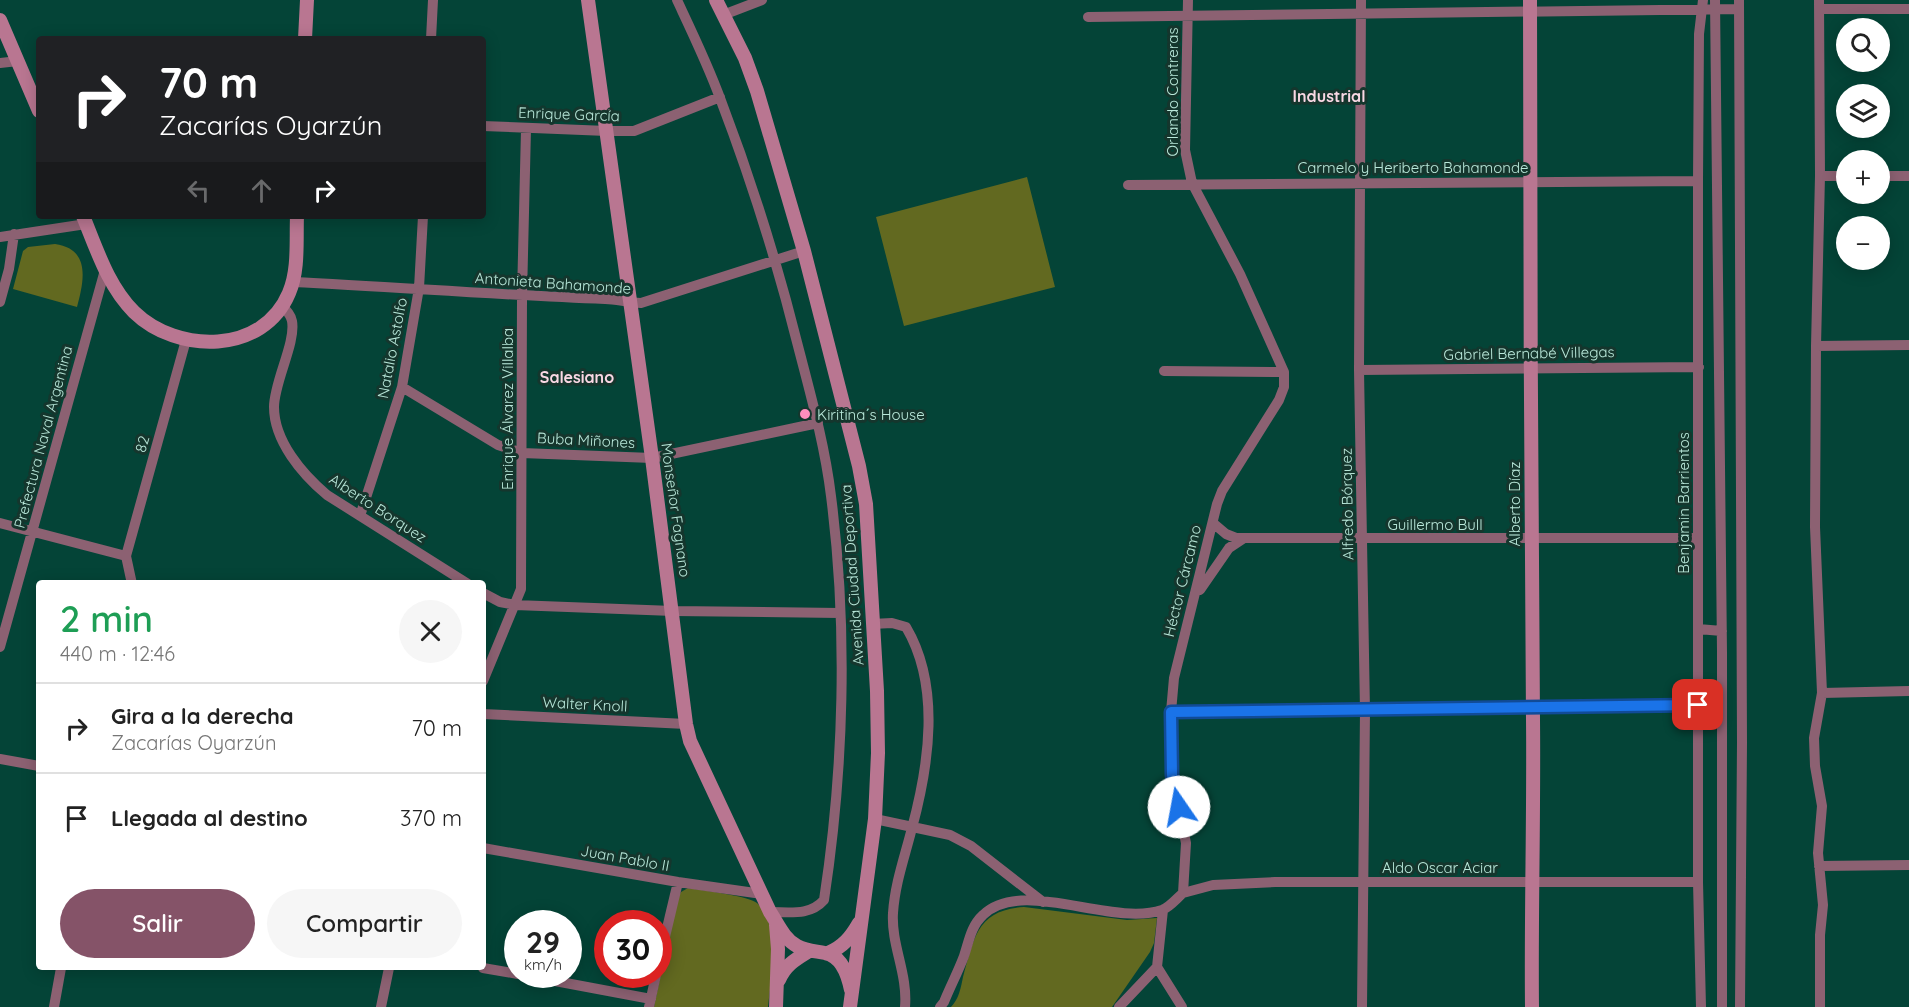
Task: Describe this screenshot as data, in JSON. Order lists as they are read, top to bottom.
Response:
{
  "streets": {
    "street": [
      "Orlando Contreras",
      "Enrique García",
      "Carmelo y Heriberto Bahamonde",
      "Antonieta Bahamonde",
      "Natalio Astolfo",
      "Gabriel Bernabé Villegas",
      "Enrique Álvarez Villalba",
      "Prefectura Naval Argentina",
      "Buba Miñones",
      "82",
      "Benjamin Barrientos",
      "Alfredo Bórquez",
      "Alberto Díaz",
      "Alberto Borquez",
      "Monseñor Fagnano",
      "Guillermo Bull",
      "Avenida Ciudad Deportiva",
      "Héctor Cárcamo",
      "Walter Knoll",
      "Juan Pablo II",
      "Aldo Oscar Aciar"
    ]
  },
  "crossings": [
    ["Orlando Contreras", "Carmelo y Heriberto Bahamonde"],
    ["Enrique García", "Enrique Álvarez Villalba"],
    ["Enrique García", "Monseñor Fagnano"],
    ["Enrique García", "Avenida Ciudad Deportiva"],
    ["Carmelo y Heriberto Bahamonde", "Benjamin Barrientos"],
    ["Carmelo y Heriberto Bahamonde", "Alfredo Bórquez"],
    ["Carmelo y Heriberto Bahamonde", "Alberto Díaz"],
    ["Antonieta Bahamonde", "Natalio Astolfo"],
    ["Antonieta Bahamonde", "Enrique Álvarez Villalba"],
    ["Antonieta Bahamonde", "Monseñor Fagnano"],
    ["Antonieta Bahamonde", "Avenida Ciudad Deportiva"],
    ["Natalio Astolfo", "Buba Miñones"],
    ["Natalio Astolfo", "Alberto Borquez"],
    ["Gabriel Bernabé Villegas", "Benjamin Barrientos"],
    ["Gabriel Bernabé Villegas", "Alfredo Bórquez"],
    ["Gabriel Bernabé Villegas", "Alberto Díaz"],
    ["Enrique Álvarez Villalba", "Buba Miñones"],
    ["Buba Miñones", "Monseñor Fagnano"],
    ["Buba Miñones", "Avenida Ciudad Deportiva"],
    ["Benjamin Barrientos", "Guillermo Bull"],
    ["Benjamin Barrientos", "Aldo Oscar Aciar"],
    ["Alfredo Bórquez", "Guillermo Bull"],
    ["Alfredo Bórquez", "Aldo Oscar Aciar"],
    ["Alberto Díaz", "Guillermo Bull"],
    ["Alberto Díaz", "Aldo Oscar Aciar"],
    ["Monseñor Fagnano", "Avenida Ciudad Deportiva"],
    ["Monseñor Fagnano", "Walter Knoll"],
    ["Monseñor Fagnano", "Juan Pablo II"],
    ["Guillermo Bull", "Héctor Cárcamo"],
    ["Héctor Cárcamo", "Aldo Oscar Aciar"]
  ],
  "districts": ["Industrial", "Salesiano"],
  "places": ["Kiritina´s House"],
  "page": {
    "map_buttons": ["+", "−"],
    "turn": ["70 m", "Zacarías Oyarzún"],
    "heading": ["2 min", "440 m · 12:46"],
    "list": [
      {
        "name": "Gira a la derecha",
        "note": "Zacarías Oyarzún",
        "value": "70 m"
      },
      {
        "name": "Llegada al destino",
        "value": "370 m"
      }
    ],
    "buttons": ["Salir", "Compartir"],
    "speed": "29 km/h",
    "limit": "30"
  }
}
